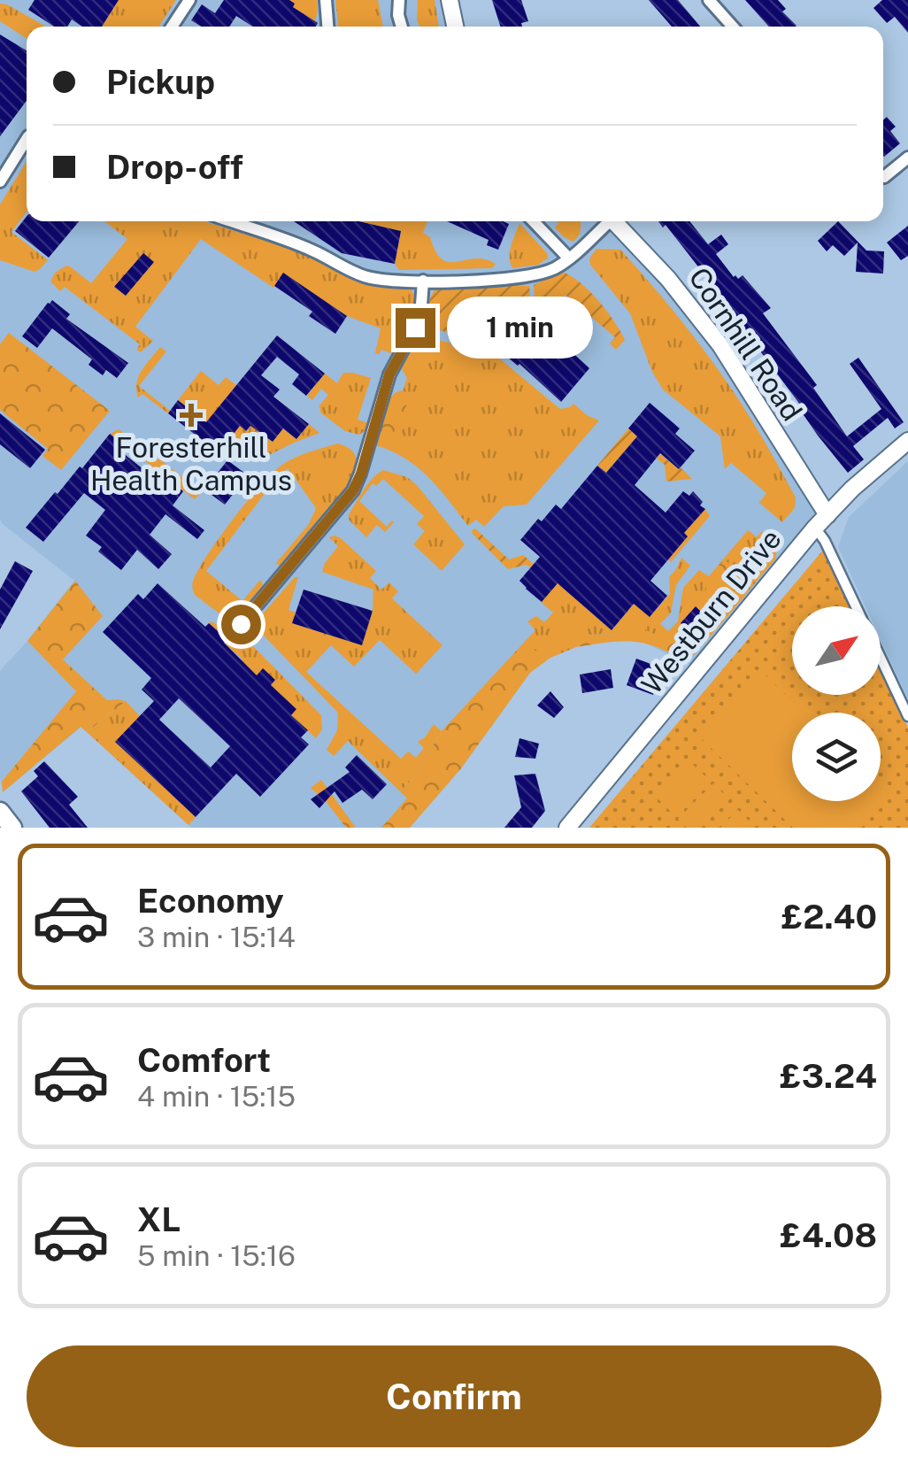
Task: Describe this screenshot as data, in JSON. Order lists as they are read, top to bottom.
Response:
{
  "streets": {
    "street": ["Cornhill Road", "Westburn Drive"]
  },
  "crossings": [
    ["Cornhill Road", "Westburn Drive"]
  ],
  "places": {
    "health": ["Foresterhill Health Campus"]
  },
  "north": "top right",
  "page": {
    "banner": ["Pickup", "Drop-off"],
    "bubble": "1 min",
    "list": [
      {
        "name": "Economy",
        "note": "3 min · 15:14",
        "value": "£2.40"
      },
      {
        "name": "Comfort",
        "note": "4 min · 15:15",
        "value": "£3.24"
      },
      {
        "name": "XL",
        "note": "5 min · 15:16",
        "value": "£4.08"
      }
    ],
    "buttons": "Confirm"
  }
}
